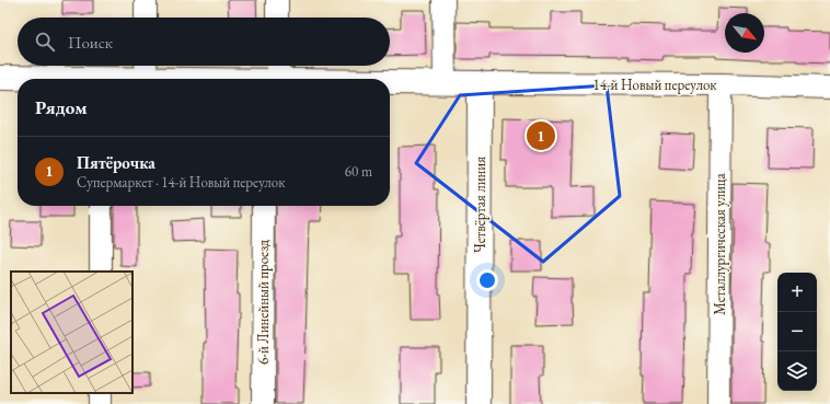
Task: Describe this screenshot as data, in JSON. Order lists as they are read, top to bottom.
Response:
{
  "streets": {
    "street": [
      "14-й Новый переулок",
      "Четвёртая линия",
      "Металлургическая улица",
      "6-й Линейный проезд"
    ]
  },
  "crossings": [
    ["14-й Новый переулок", "Четвёртая линия"],
    ["14-й Новый переулок", "Металлургическая улица"]
  ],
  "north": "bottom right",
  "page": {
    "search": "Поиск",
    "heading": "Рядом",
    "pins": "1",
    "list": [
      {
        "mark": "1",
        "name": "Пятёрочка",
        "note": "Супермаркет · 14-й Новый переулок",
        "value": "60 m"
      }
    ],
    "map_buttons": ["+", "−"]
  }
}
